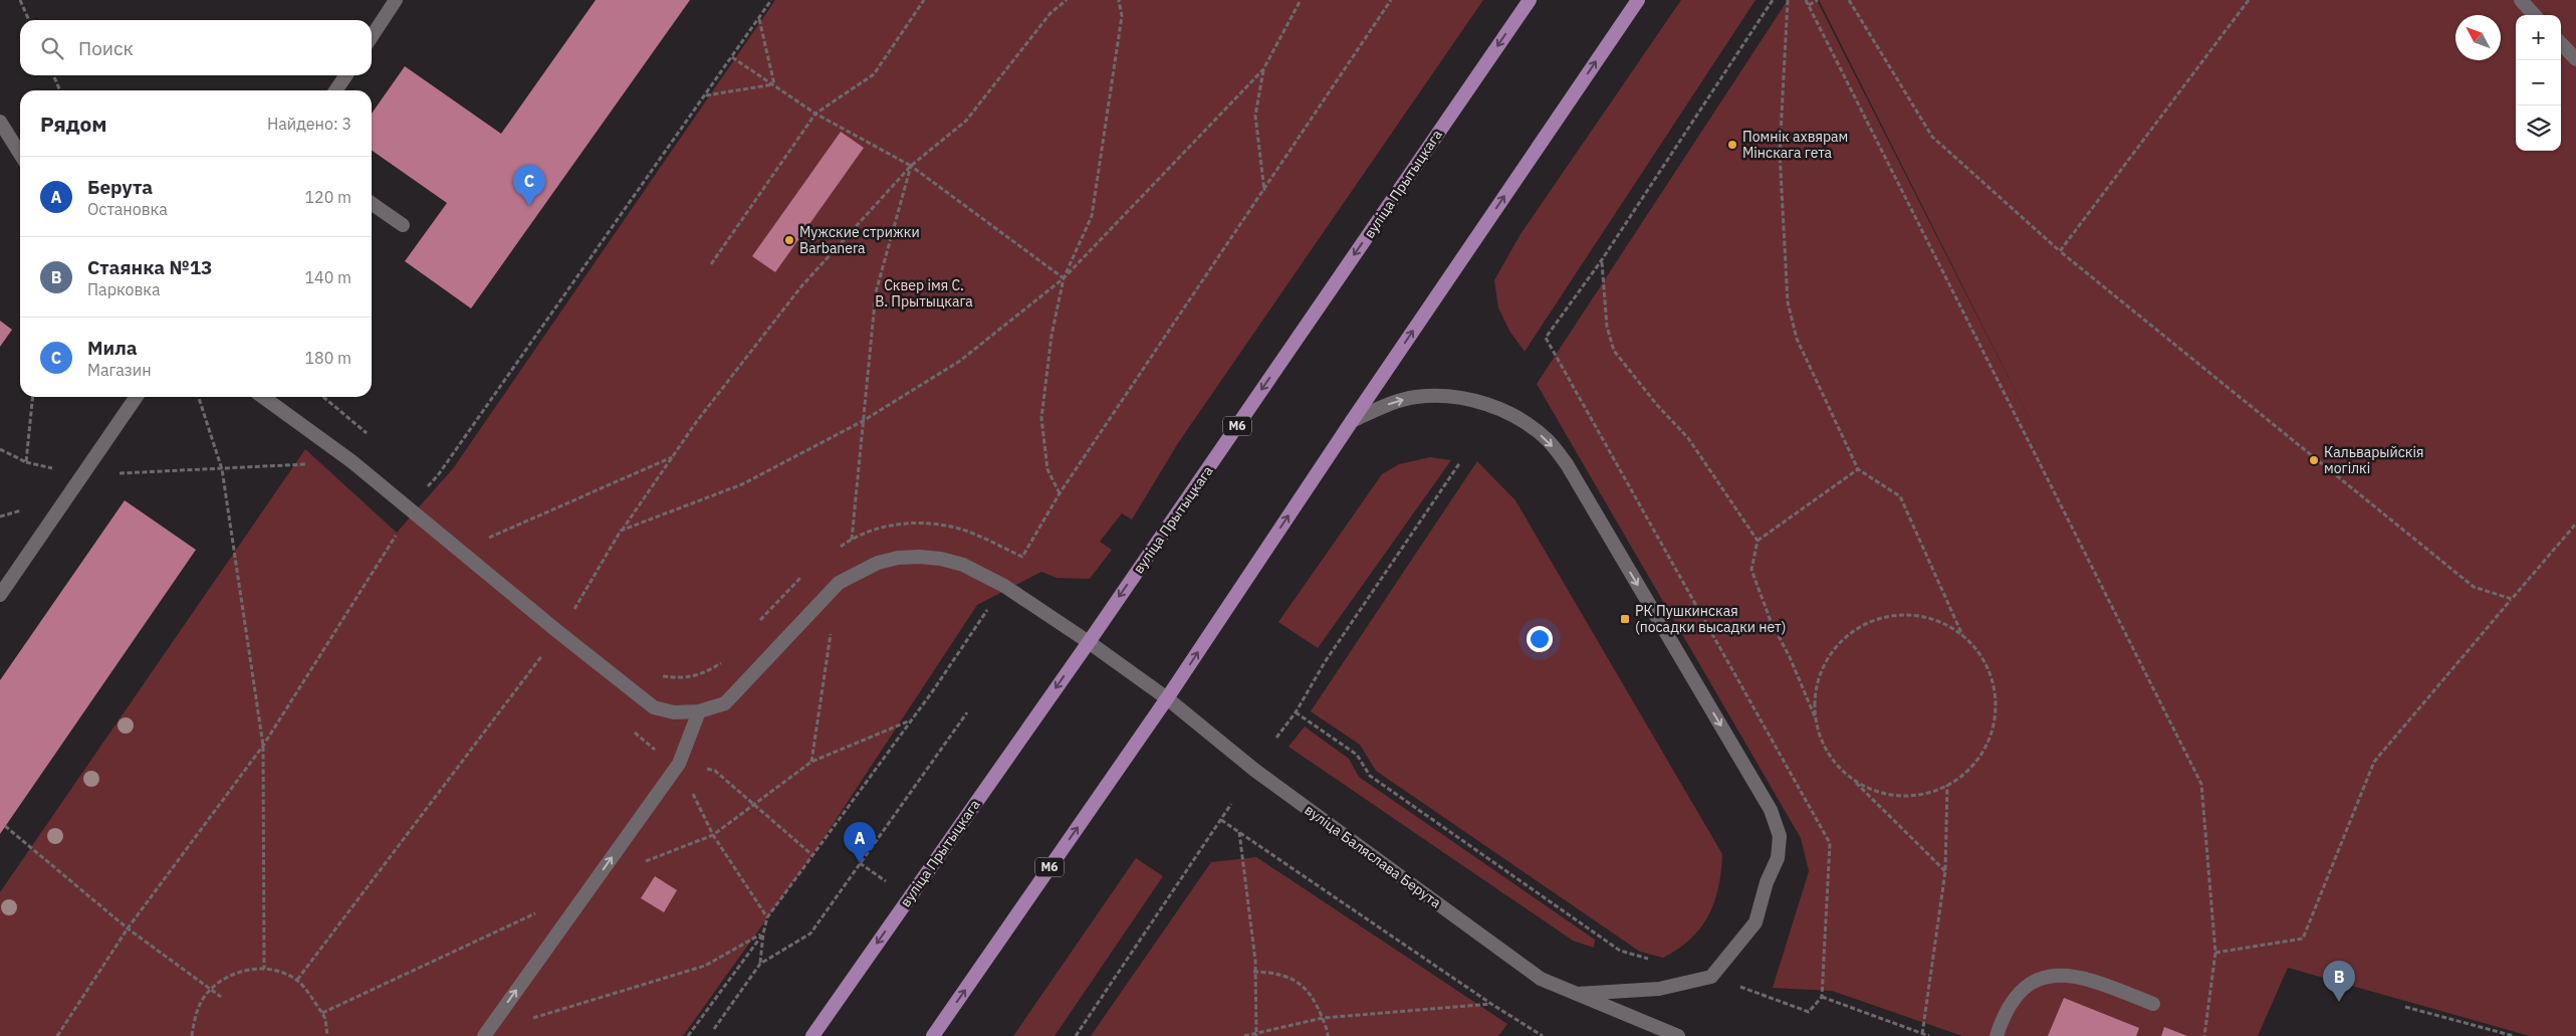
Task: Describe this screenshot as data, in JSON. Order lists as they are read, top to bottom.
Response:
{
  "streets": {
    "main road": ["вуліца Прытыцкага", "М6"],
    "street": ["вуліца Баляслава Берута"]
  },
  "crossings": [
    ["вуліца Прытыцкага", "вуліца Баляслава Берута"],
    ["М6", "вуліца Баляслава Берута"]
  ],
  "parks": ["Сквер імя С. В. Прытыцкага"],
  "places": {
    "other": ["Помнік ахвярам Мінскага гета", "Мужские стрижки Barbanera", "Кальварыйскія могілкі"],
    "transit": ["РК Пушкинская (посадки высадки нет)"]
  },
  "north": "top left",
  "page": {
    "map_buttons": ["+", "−"],
    "search": "Поиск",
    "heading": ["Рядом", "Найдено: 3"],
    "list": [
      {
        "mark": "A",
        "name": "Берута",
        "note": "Остановка",
        "value": "120 m"
      },
      {
        "mark": "B",
        "name": "Стаянка №13",
        "note": "Парковка",
        "value": "140 m"
      },
      {
        "mark": "C",
        "name": "Мила",
        "note": "Магазин",
        "value": "180 m"
      }
    ],
    "pins": ["C", "A", "B"]
  }
}
